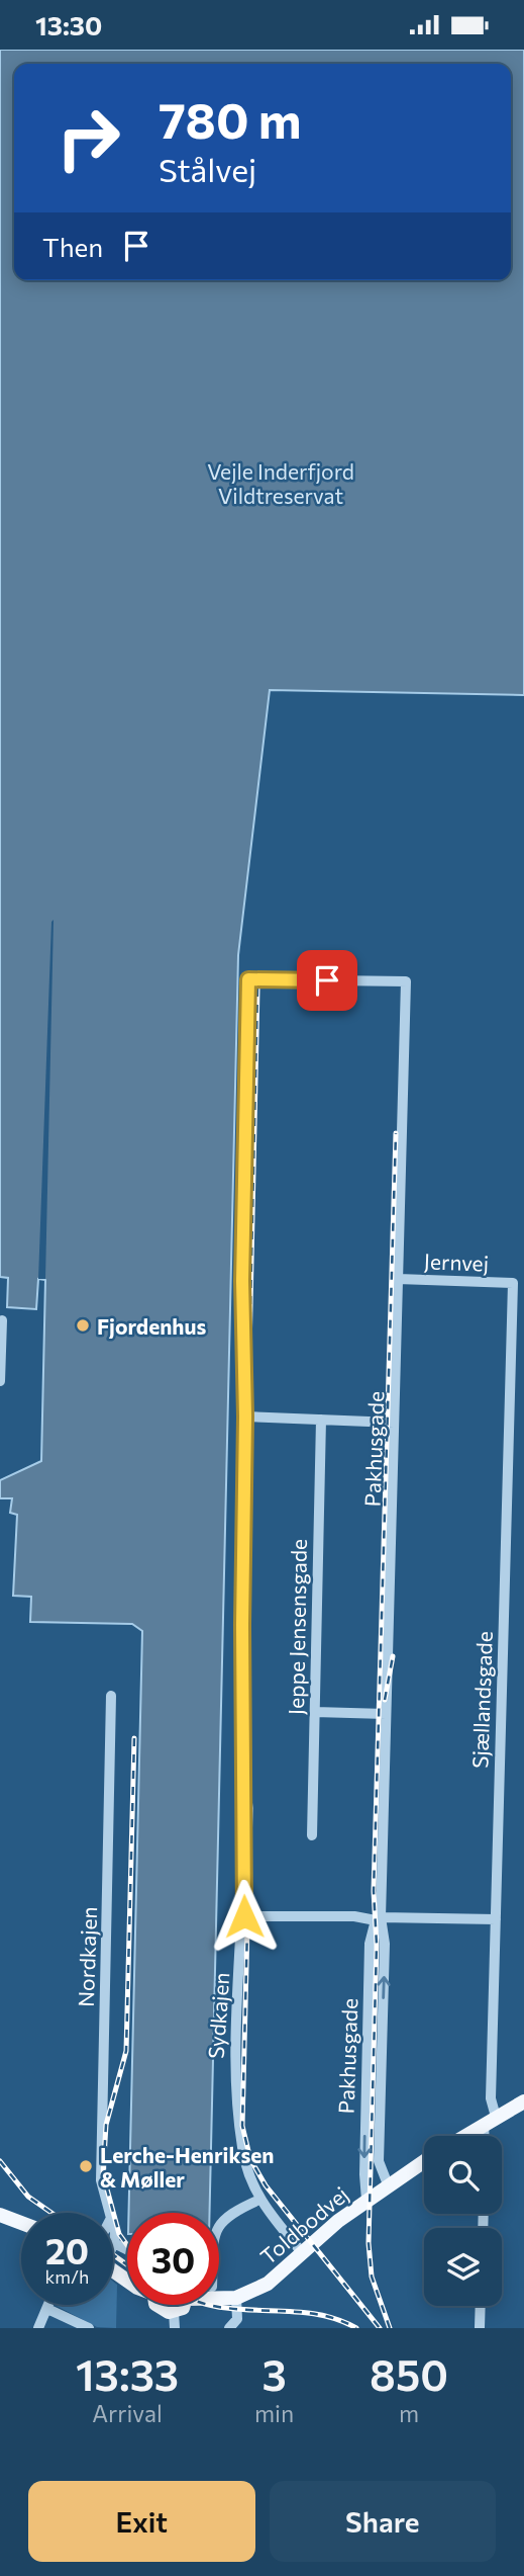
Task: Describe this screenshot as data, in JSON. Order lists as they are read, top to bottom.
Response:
{
  "streets": {
    "main road": ["Toldbodvej"],
    "street": [
      "Jernvej",
      "Pakhusgade",
      "Jeppe Jensensgade",
      "Sjællandsgade",
      "Nordkajen",
      "Sydkajen"
    ]
  },
  "crossings": [
    ["Jernvej", "Pakhusgade"],
    ["Jernvej", "Sjællandsgade"],
    ["Pakhusgade", "Sydkajen"],
    ["Pakhusgade", "Toldbodvej"],
    ["Sydkajen", "Toldbodvej"]
  ],
  "parks": ["Vejle Inderfjord Vildtreservat"],
  "places": ["Fjordenhus", "Lerche-Henriksen & Møller"],
  "page": {
    "status": "13:30",
    "turn": ["780 m", "Stålvej"],
    "then": "Then",
    "speed": "20 km/h",
    "limit": "30",
    "eta": [
      "13:33",
      "Arrival",
      "3",
      "min",
      "850",
      "m"
    ],
    "buttons": ["Exit", "Share"]
  }
}
